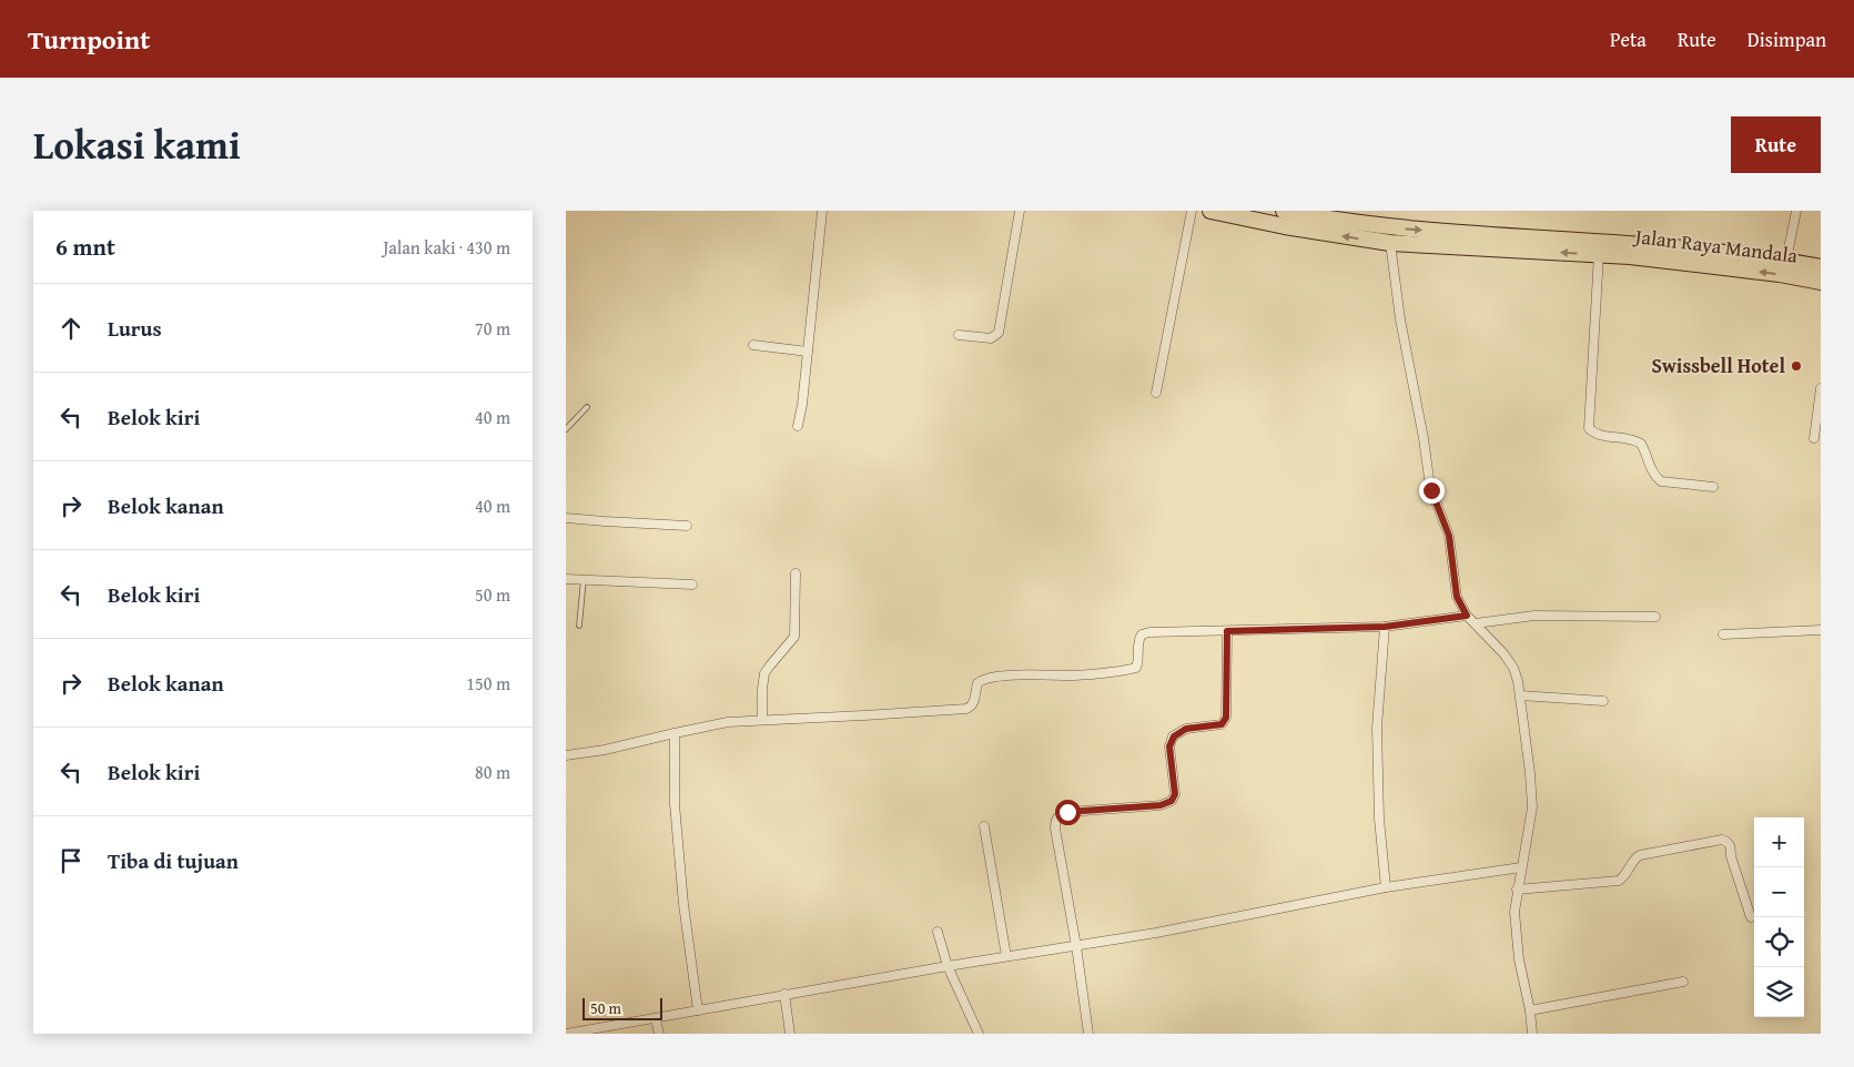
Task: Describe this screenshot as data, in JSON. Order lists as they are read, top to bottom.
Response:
{
  "streets": {
    "highway": ["Jalan Raya Mandala"]
  },
  "places": ["Swissbell Hotel"],
  "scale_bar": "50 m",
  "page": {
    "header": "Turnpoint",
    "nav": ["Peta", "Rute", "Disimpan"],
    "title": "Lokasi kami",
    "buttons": "Rute",
    "heading": ["6 mnt", "Jalan kaki · 430 m"],
    "list": [
      ["Lurus", "70 m"],
      ["Belok kiri", "40 m"],
      ["Belok kanan", "40 m"],
      ["Belok kiri", "50 m"],
      ["Belok kanan", "150 m"],
      ["Belok kiri", "80 m"],
      "Tiba di tujuan"
    ],
    "map_buttons": ["+", "−"],
    "scale": "50 m"
  }
}
